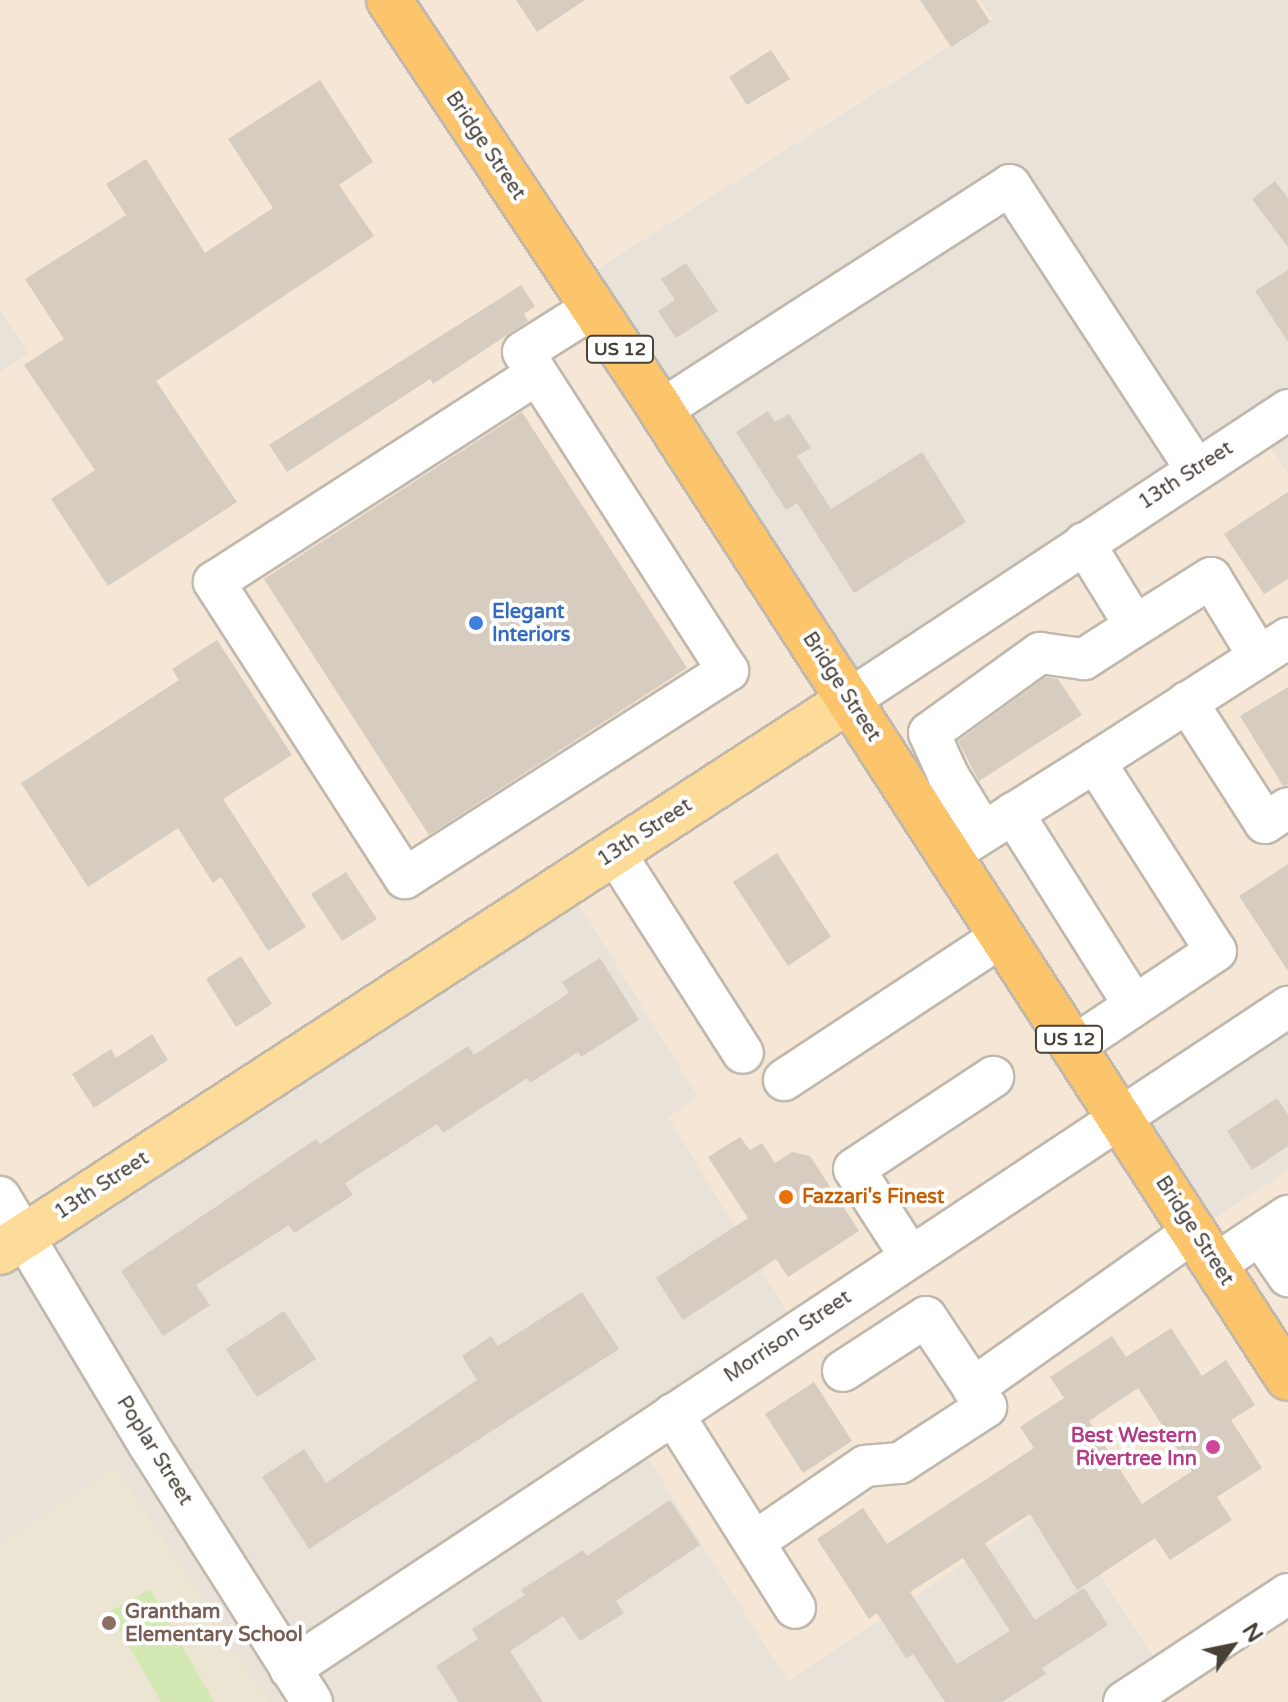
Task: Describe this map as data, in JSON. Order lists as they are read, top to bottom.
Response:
{
  "streets": {
    "highway": ["Bridge Street", "US 12"],
    "main road": ["13th Street"],
    "street": ["Morrison Street", "Poplar Street"]
  },
  "crossings": [
    ["Bridge Street", "13th Street"],
    ["Bridge Street", "Morrison Street"],
    ["13th Street", "Poplar Street"],
    ["Morrison Street", "Poplar Street"]
  ],
  "places": [
    "Elegant Interiors",
    "Fazzari's Finest",
    "Best Western Rivertree Inn",
    "Grantham Elementary School"
  ],
  "north": "top right"
}
